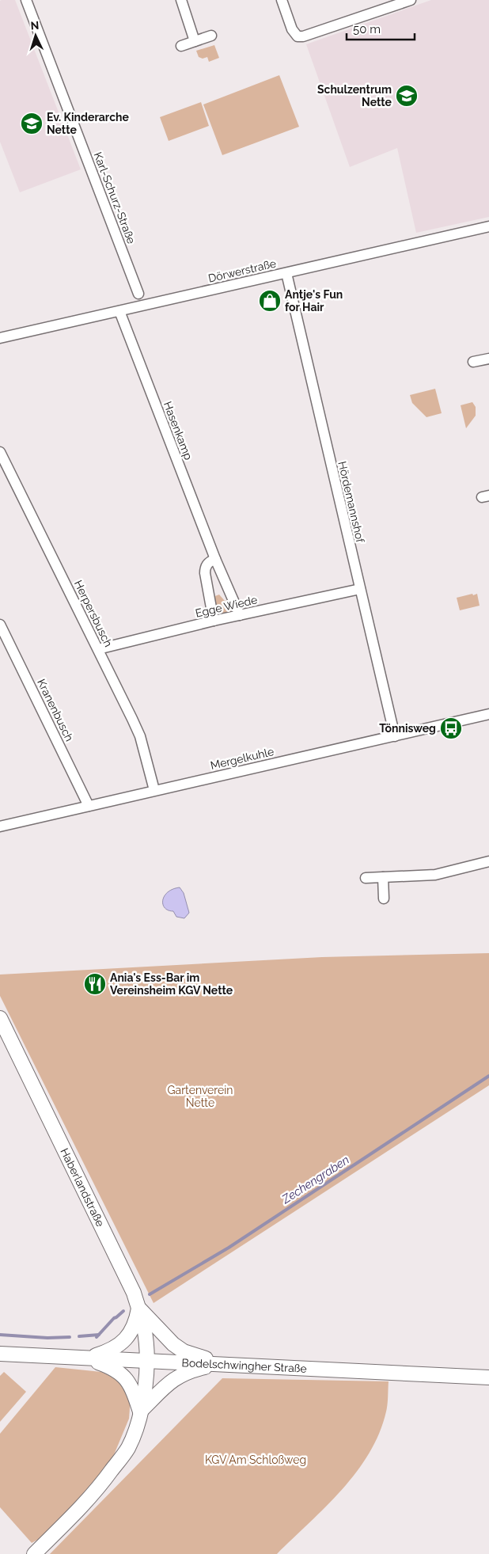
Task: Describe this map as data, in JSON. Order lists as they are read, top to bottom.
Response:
{
  "streets": {
    "street": [
      "Karl-Schurz-Straße",
      "Dörwerstraße",
      "Hasenkamp",
      "Hördemannshof",
      "Egge Wiede",
      "Herpersbusch",
      "Kranenbusch",
      "Mergelkuhle",
      "Haberlandstraße",
      "Bodelschwingher Straße"
    ]
  },
  "crossings": [
    ["Dörwerstraße", "Hasenkamp"],
    ["Dörwerstraße", "Hördemannshof"],
    ["Hasenkamp", "Egge Wiede"],
    ["Hördemannshof", "Egge Wiede"],
    ["Hördemannshof", "Mergelkuhle"],
    ["Egge Wiede", "Herpersbusch"],
    ["Herpersbusch", "Mergelkuhle"],
    ["Kranenbusch", "Mergelkuhle"],
    ["Haberlandstraße", "Bodelschwingher Straße"]
  ],
  "water": ["Zechengraben"],
  "parks": ["Gartenverein Nette", "KGV Am Schloßweg"],
  "places": {
    "school or university": ["Schulzentrum Nette", "Ev. Kinderarche Nette"],
    "shop": ["Antje's Fun for Hair"],
    "bus stop": ["Tönnisweg"],
    "restaurant": ["Ania's Ess-Bar im Vereinsheim KGV Nette"]
  },
  "scale_bar": "50 m",
  "north": "top"
}
